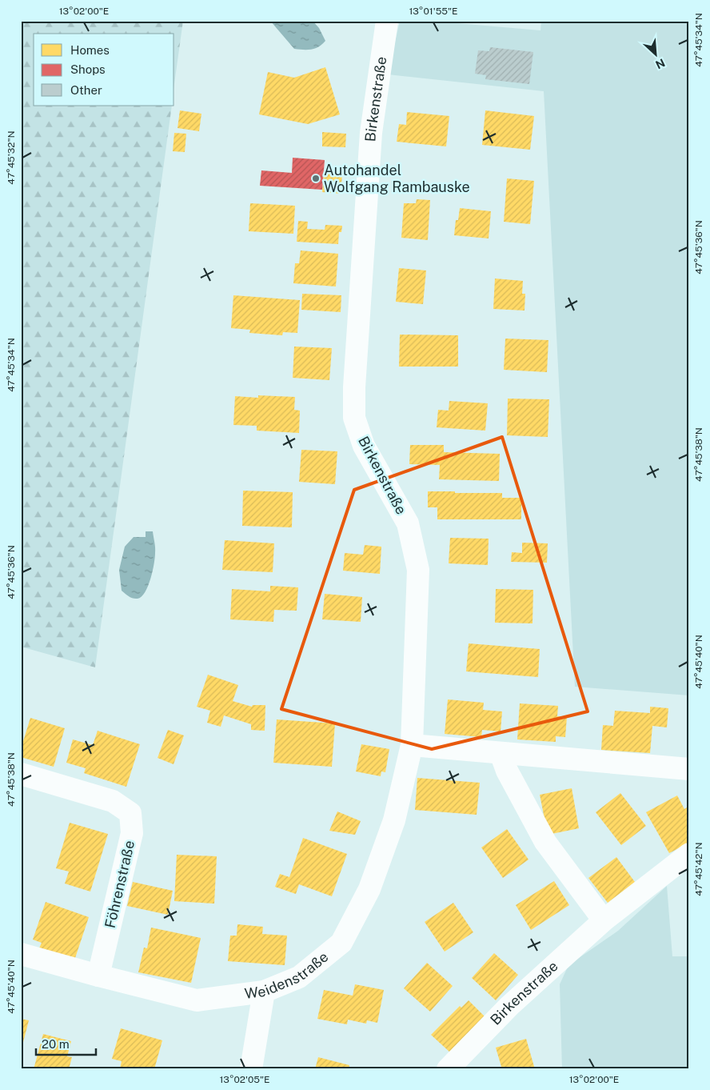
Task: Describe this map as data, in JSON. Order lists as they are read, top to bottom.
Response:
{
  "streets": {
    "street": ["Birkenstraße", "Föhrenstraße", "Weidenstraße"]
  },
  "crossings": [
    ["Birkenstraße", "Weidenstraße"],
    ["Föhrenstraße", "Weidenstraße"]
  ],
  "places": ["Autohandel Wolfgang Rambauske"],
  "legend": ["Homes", "Shops", "Other"],
  "scale_bar": "20 m",
  "north": "bottom right",
  "coordinates": [
    "13°02'00\"E",
    "13°01'55\"E",
    "47°45'34\"N",
    "47°45'32\"N",
    "47°45'36\"N",
    "47°45'38\"N",
    "47°45'40\"N",
    "47°45'42\"N",
    "13°02'05\"E"
  ]
}
